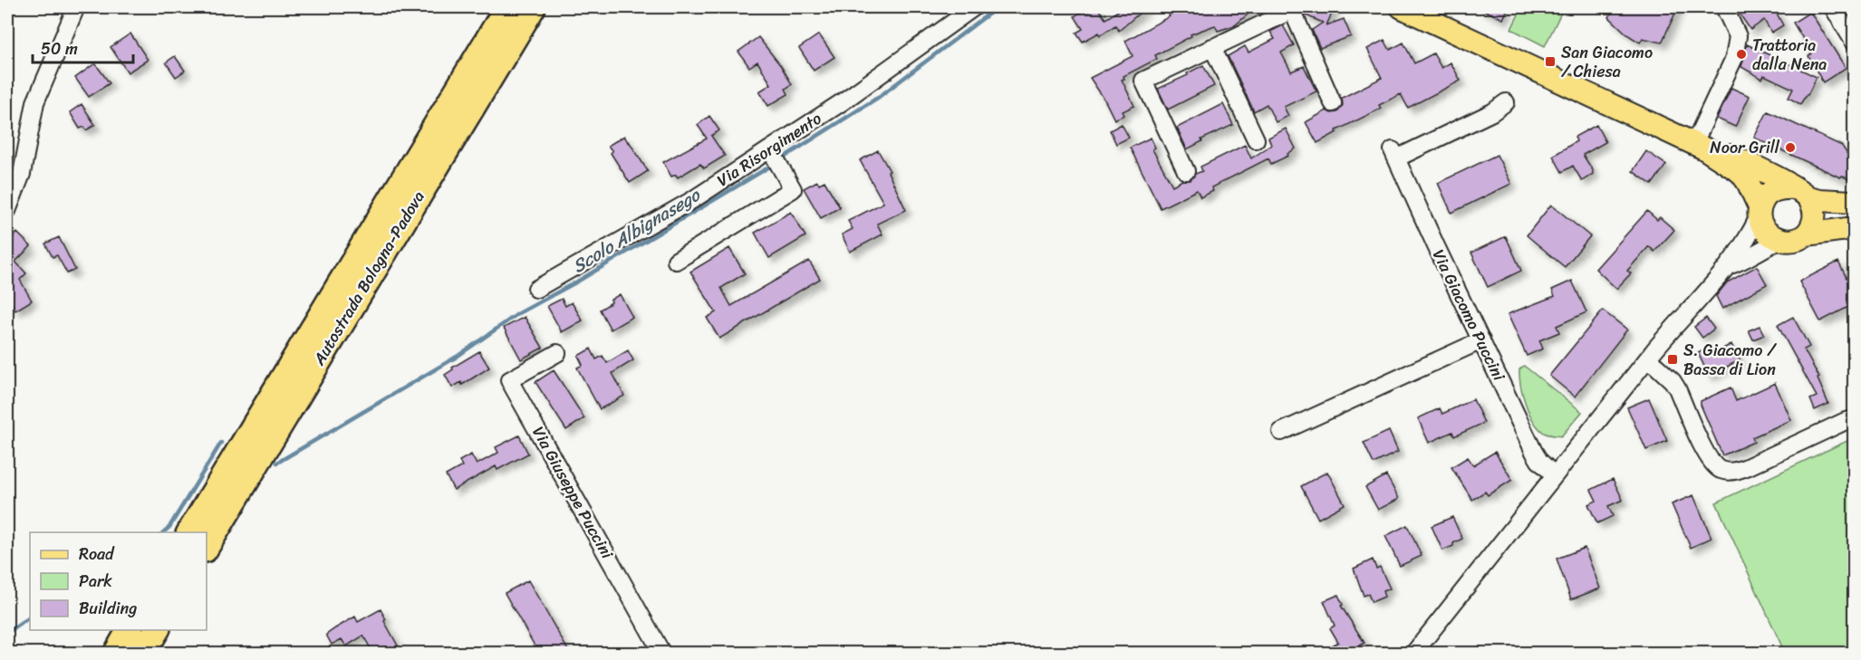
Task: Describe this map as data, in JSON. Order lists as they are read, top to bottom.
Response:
{
  "streets": {
    "highway": ["Autostrada Bologna-Padova"],
    "street": ["Via Risorgimento", "Via Giacomo Puccini", "Via Giuseppe Puccini"]
  },
  "water": ["Scolo Albignasego"],
  "places": {
    "other": ["Trattoria dalla Nena", "Noor Grill"],
    "transit": ["San Giacomo / Chiesa", "S. Giacomo / Bassa di Lion"]
  },
  "legend": ["Road", "Park", "Building"],
  "scale_bar": "50 m"
}
